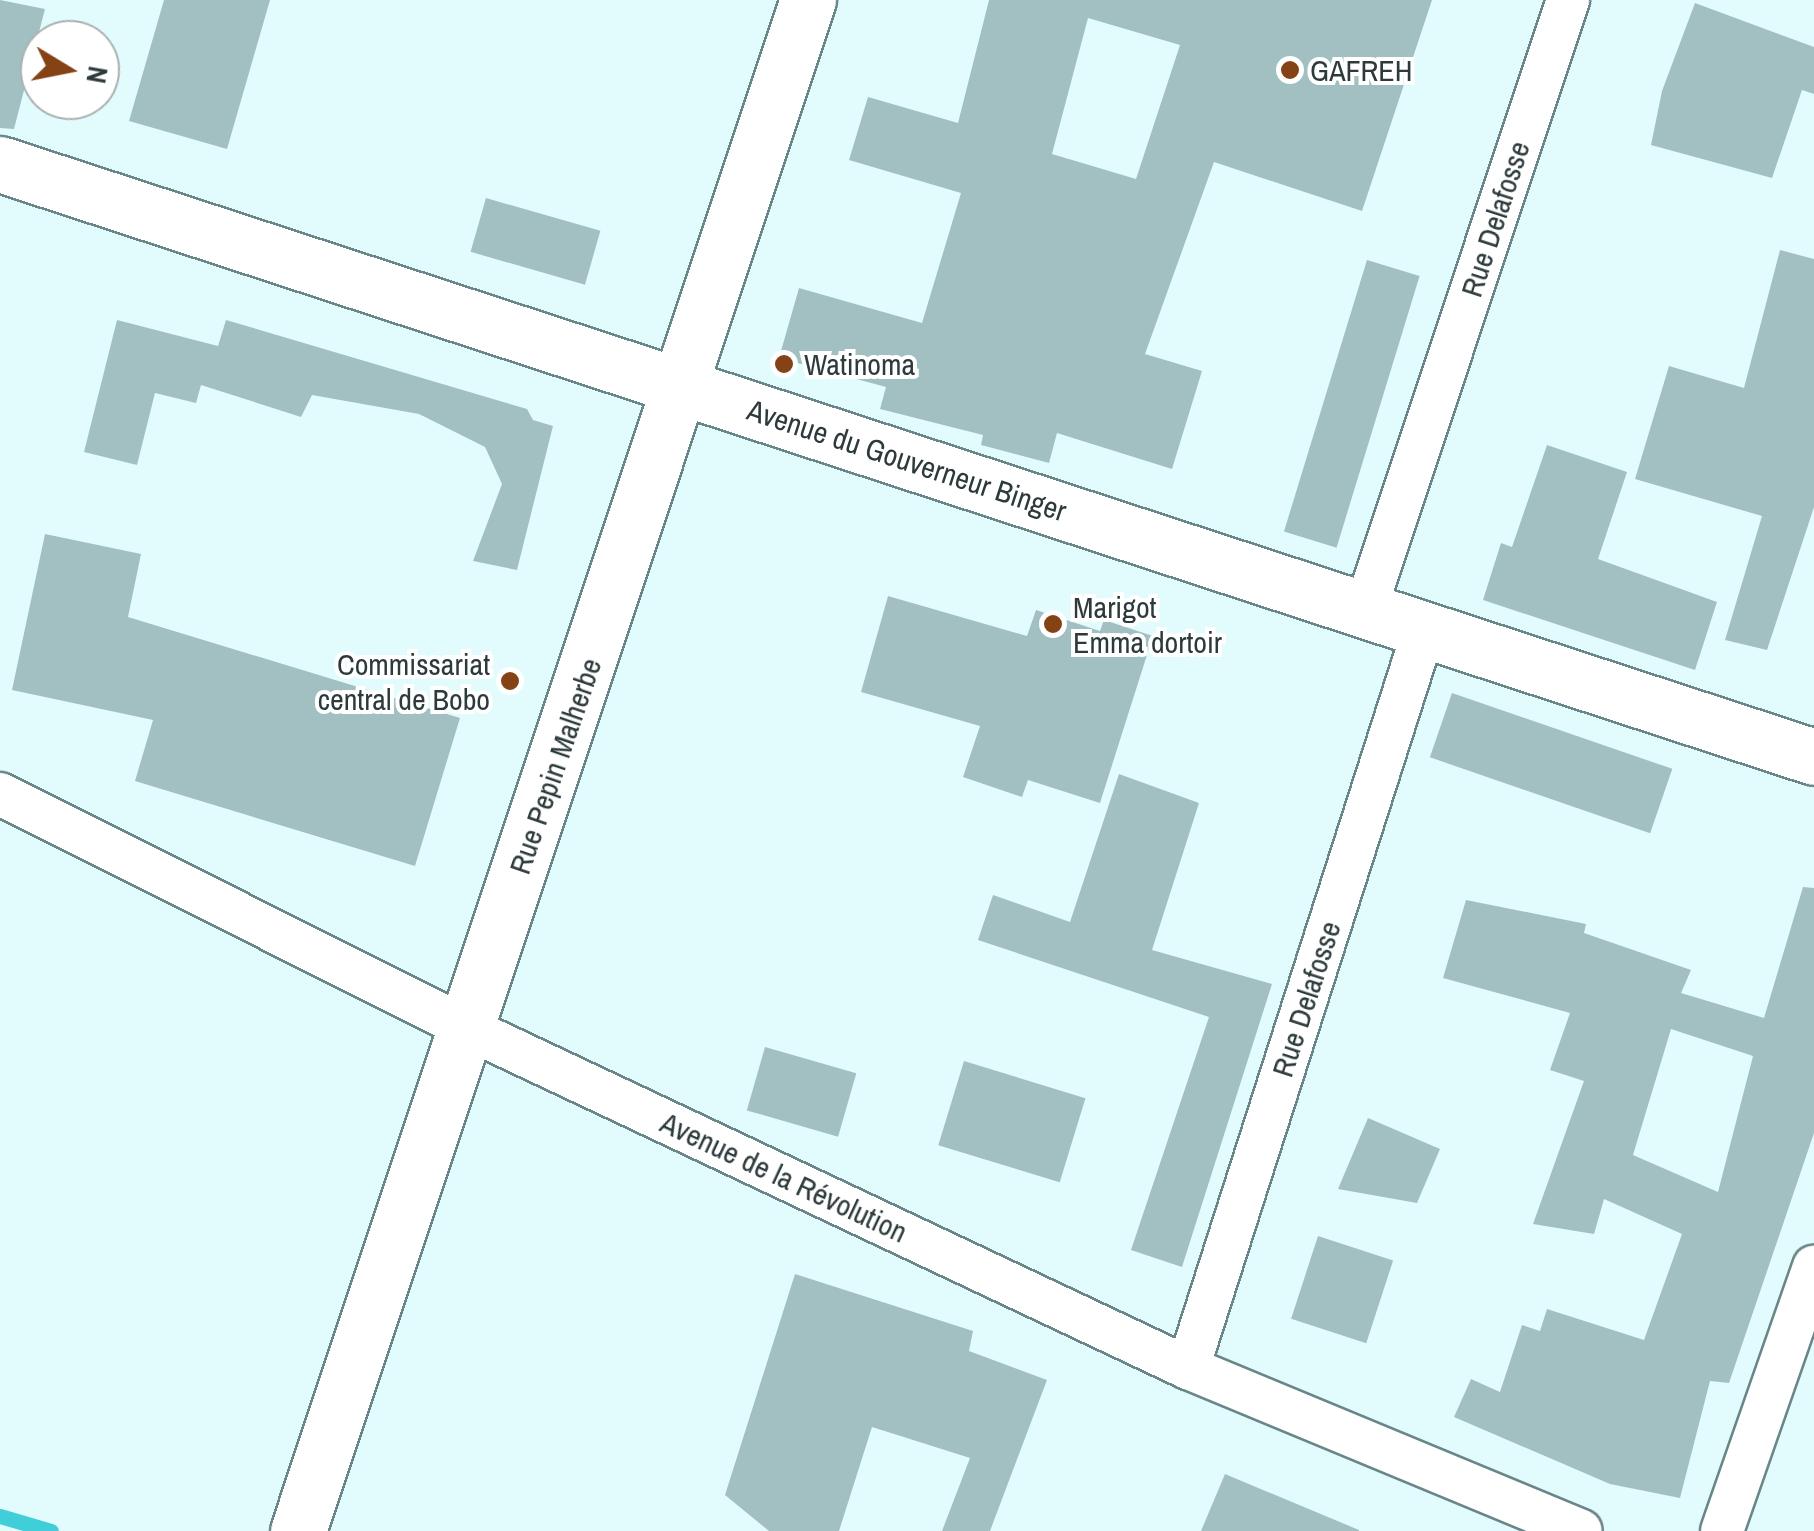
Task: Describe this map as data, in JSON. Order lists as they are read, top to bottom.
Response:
{
  "streets": {
    "street": [
      "Rue Delafosse",
      "Avenue du Gouverneur Binger",
      "Rue Pepin Malherbe",
      "Avenue de la Révolution"
    ]
  },
  "crossings": [
    ["Rue Delafosse", "Avenue du Gouverneur Binger"],
    ["Rue Delafosse", "Avenue de la Révolution"],
    ["Avenue du Gouverneur Binger", "Rue Pepin Malherbe"],
    ["Rue Pepin Malherbe", "Avenue de la Révolution"]
  ],
  "places": [
    "GAFREH",
    "Watinoma",
    "Marigot Emma dortoir",
    "Commissariat central de Bobo"
  ],
  "north": "right"
}
